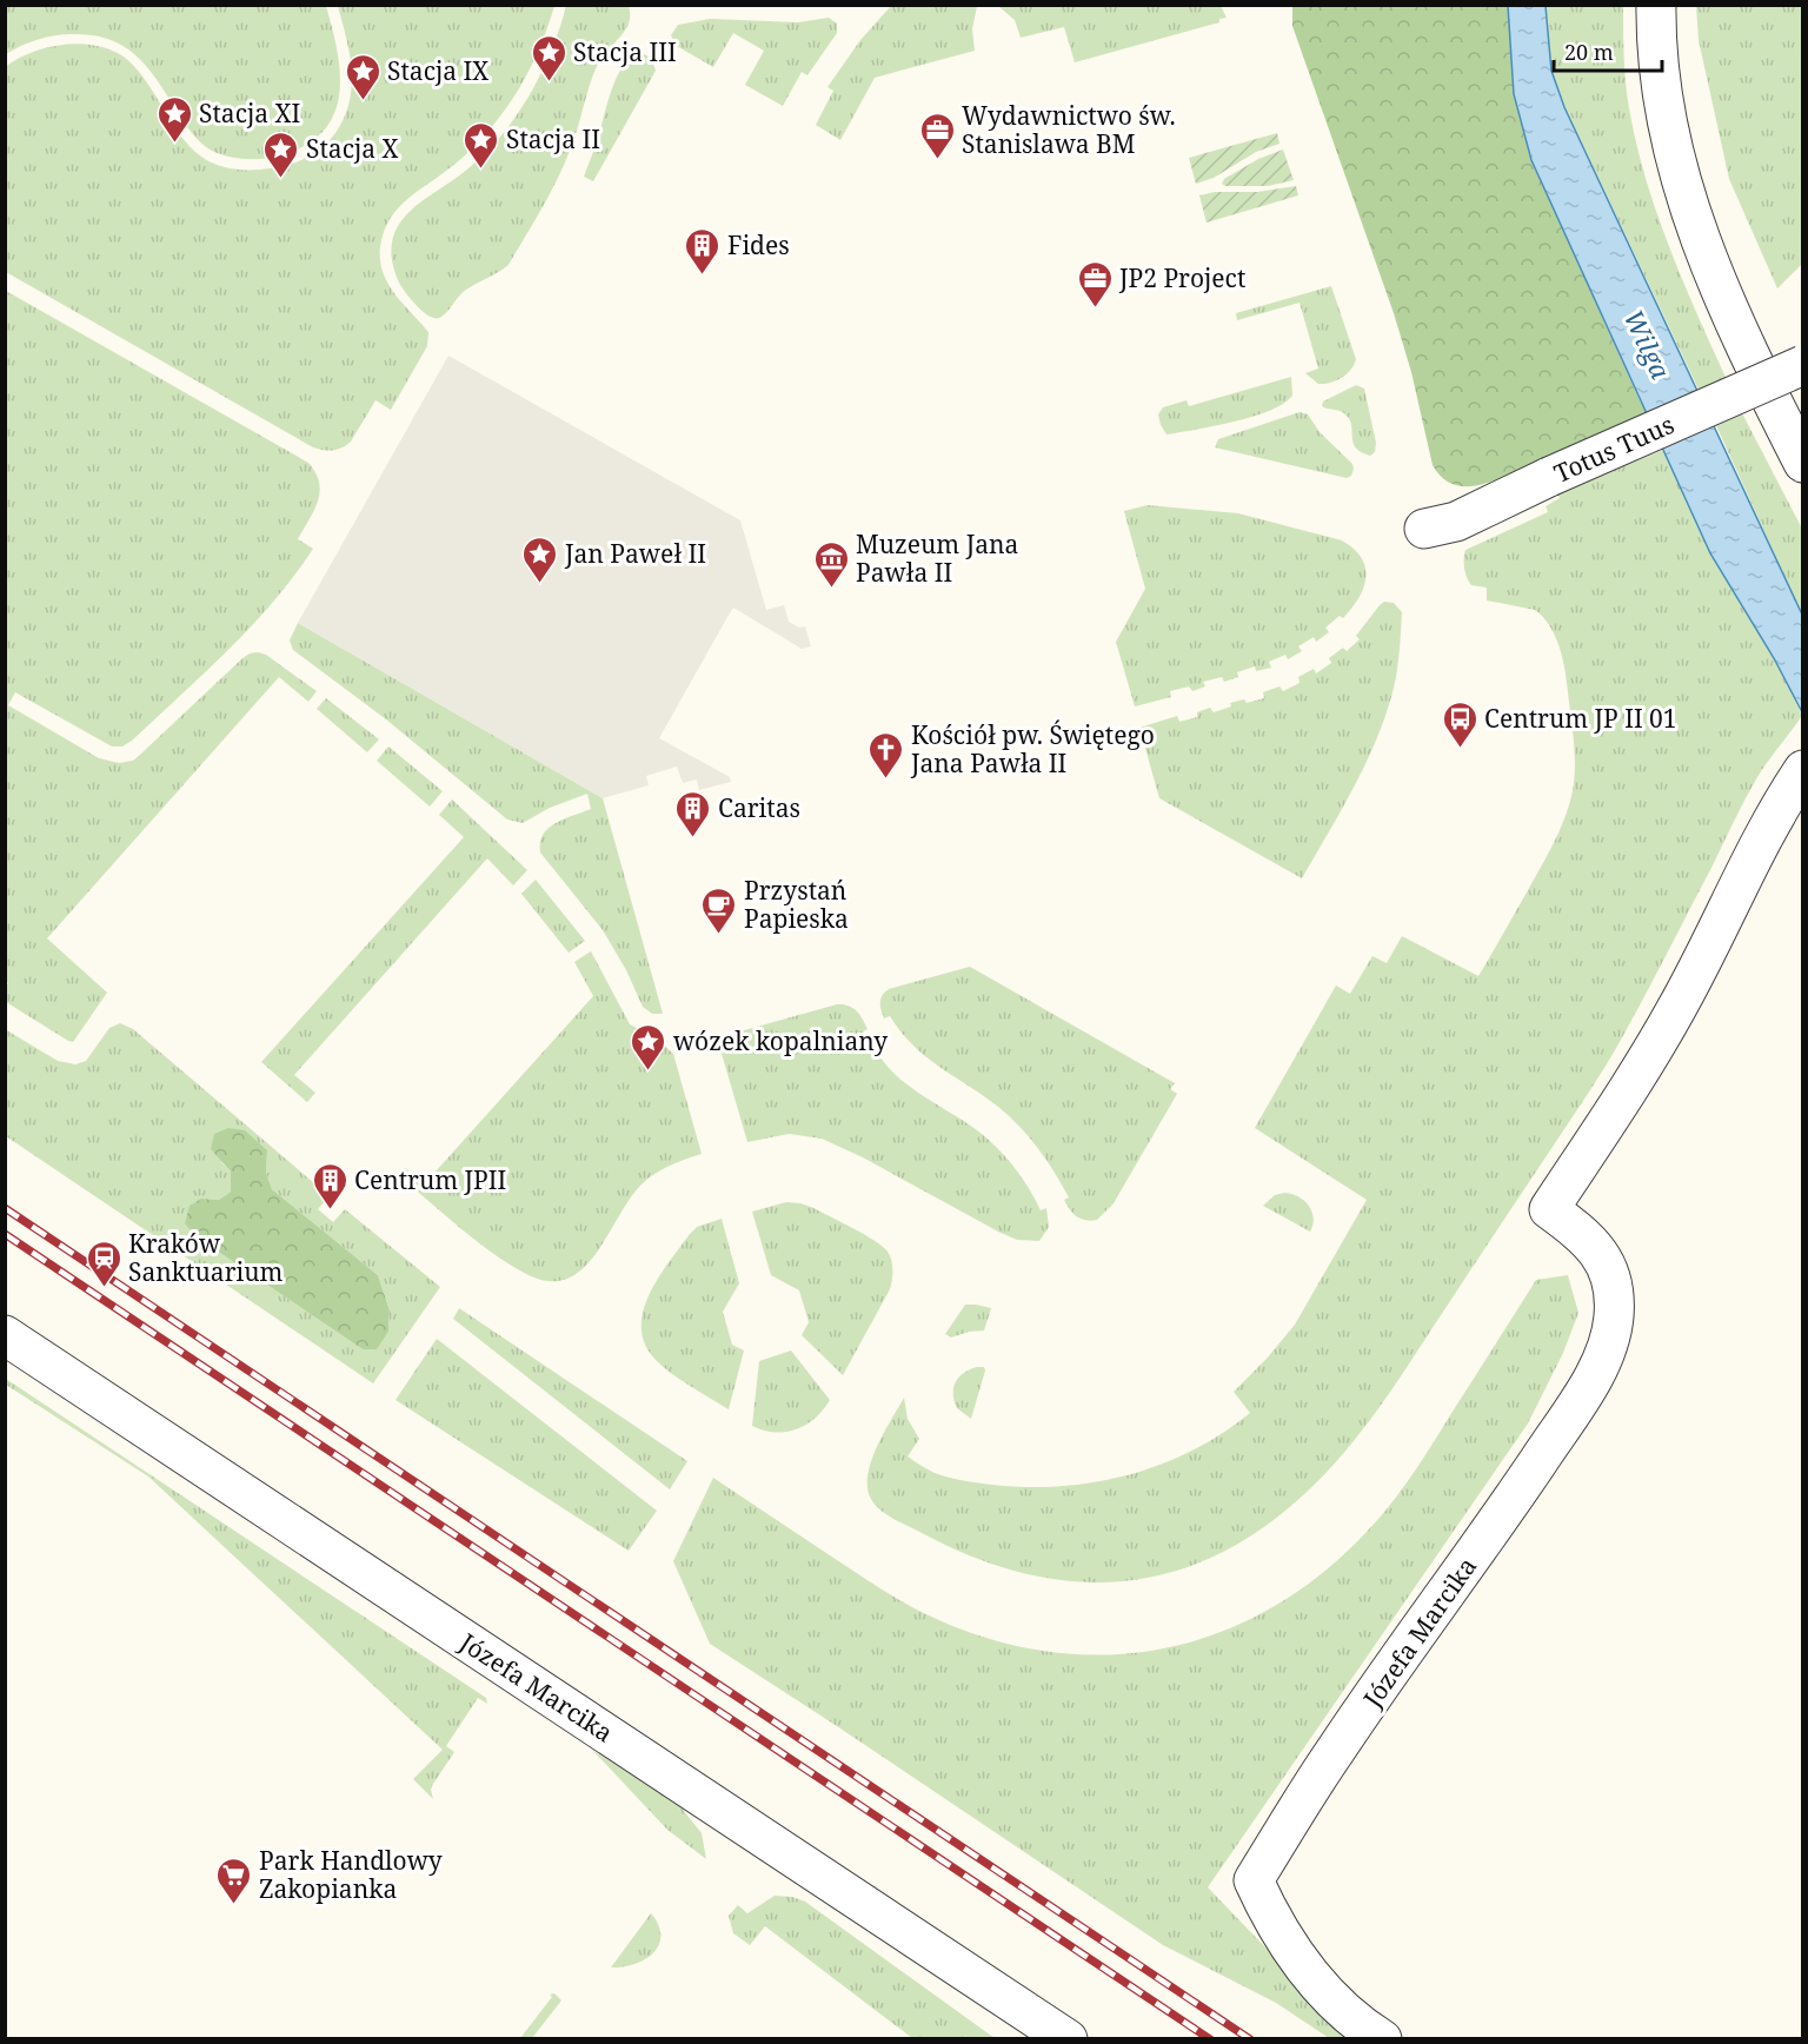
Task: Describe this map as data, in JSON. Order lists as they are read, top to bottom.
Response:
{
  "streets": {
    "street": ["Totus Tuus", "Józefa Marcika"]
  },
  "water": ["Wilga"],
  "places": {
    "place": [
      "Stacja III",
      "Stacja IX",
      "Stacja XI",
      "Stacja II",
      "Stacja X",
      "Jan Paweł II",
      "wózek kopalniany"
    ],
    "office": ["Wydawnictwo św. Stanislawa BM", "JP2 Project"],
    "building": ["Fides", "Caritas", "Centrum JPII"],
    "museum": ["Muzeum Jana Pawła II"],
    "bus stop": ["Centrum JP II 01"],
    "church": ["Kościół pw. Świętego Jana Pawła II"],
    "cafe": ["Przystań Papieska"],
    "station": ["Kraków Sanktuarium"],
    "supermarket": ["Park Handlowy Zakopianka"]
  },
  "scale_bar": "20 m"
}
